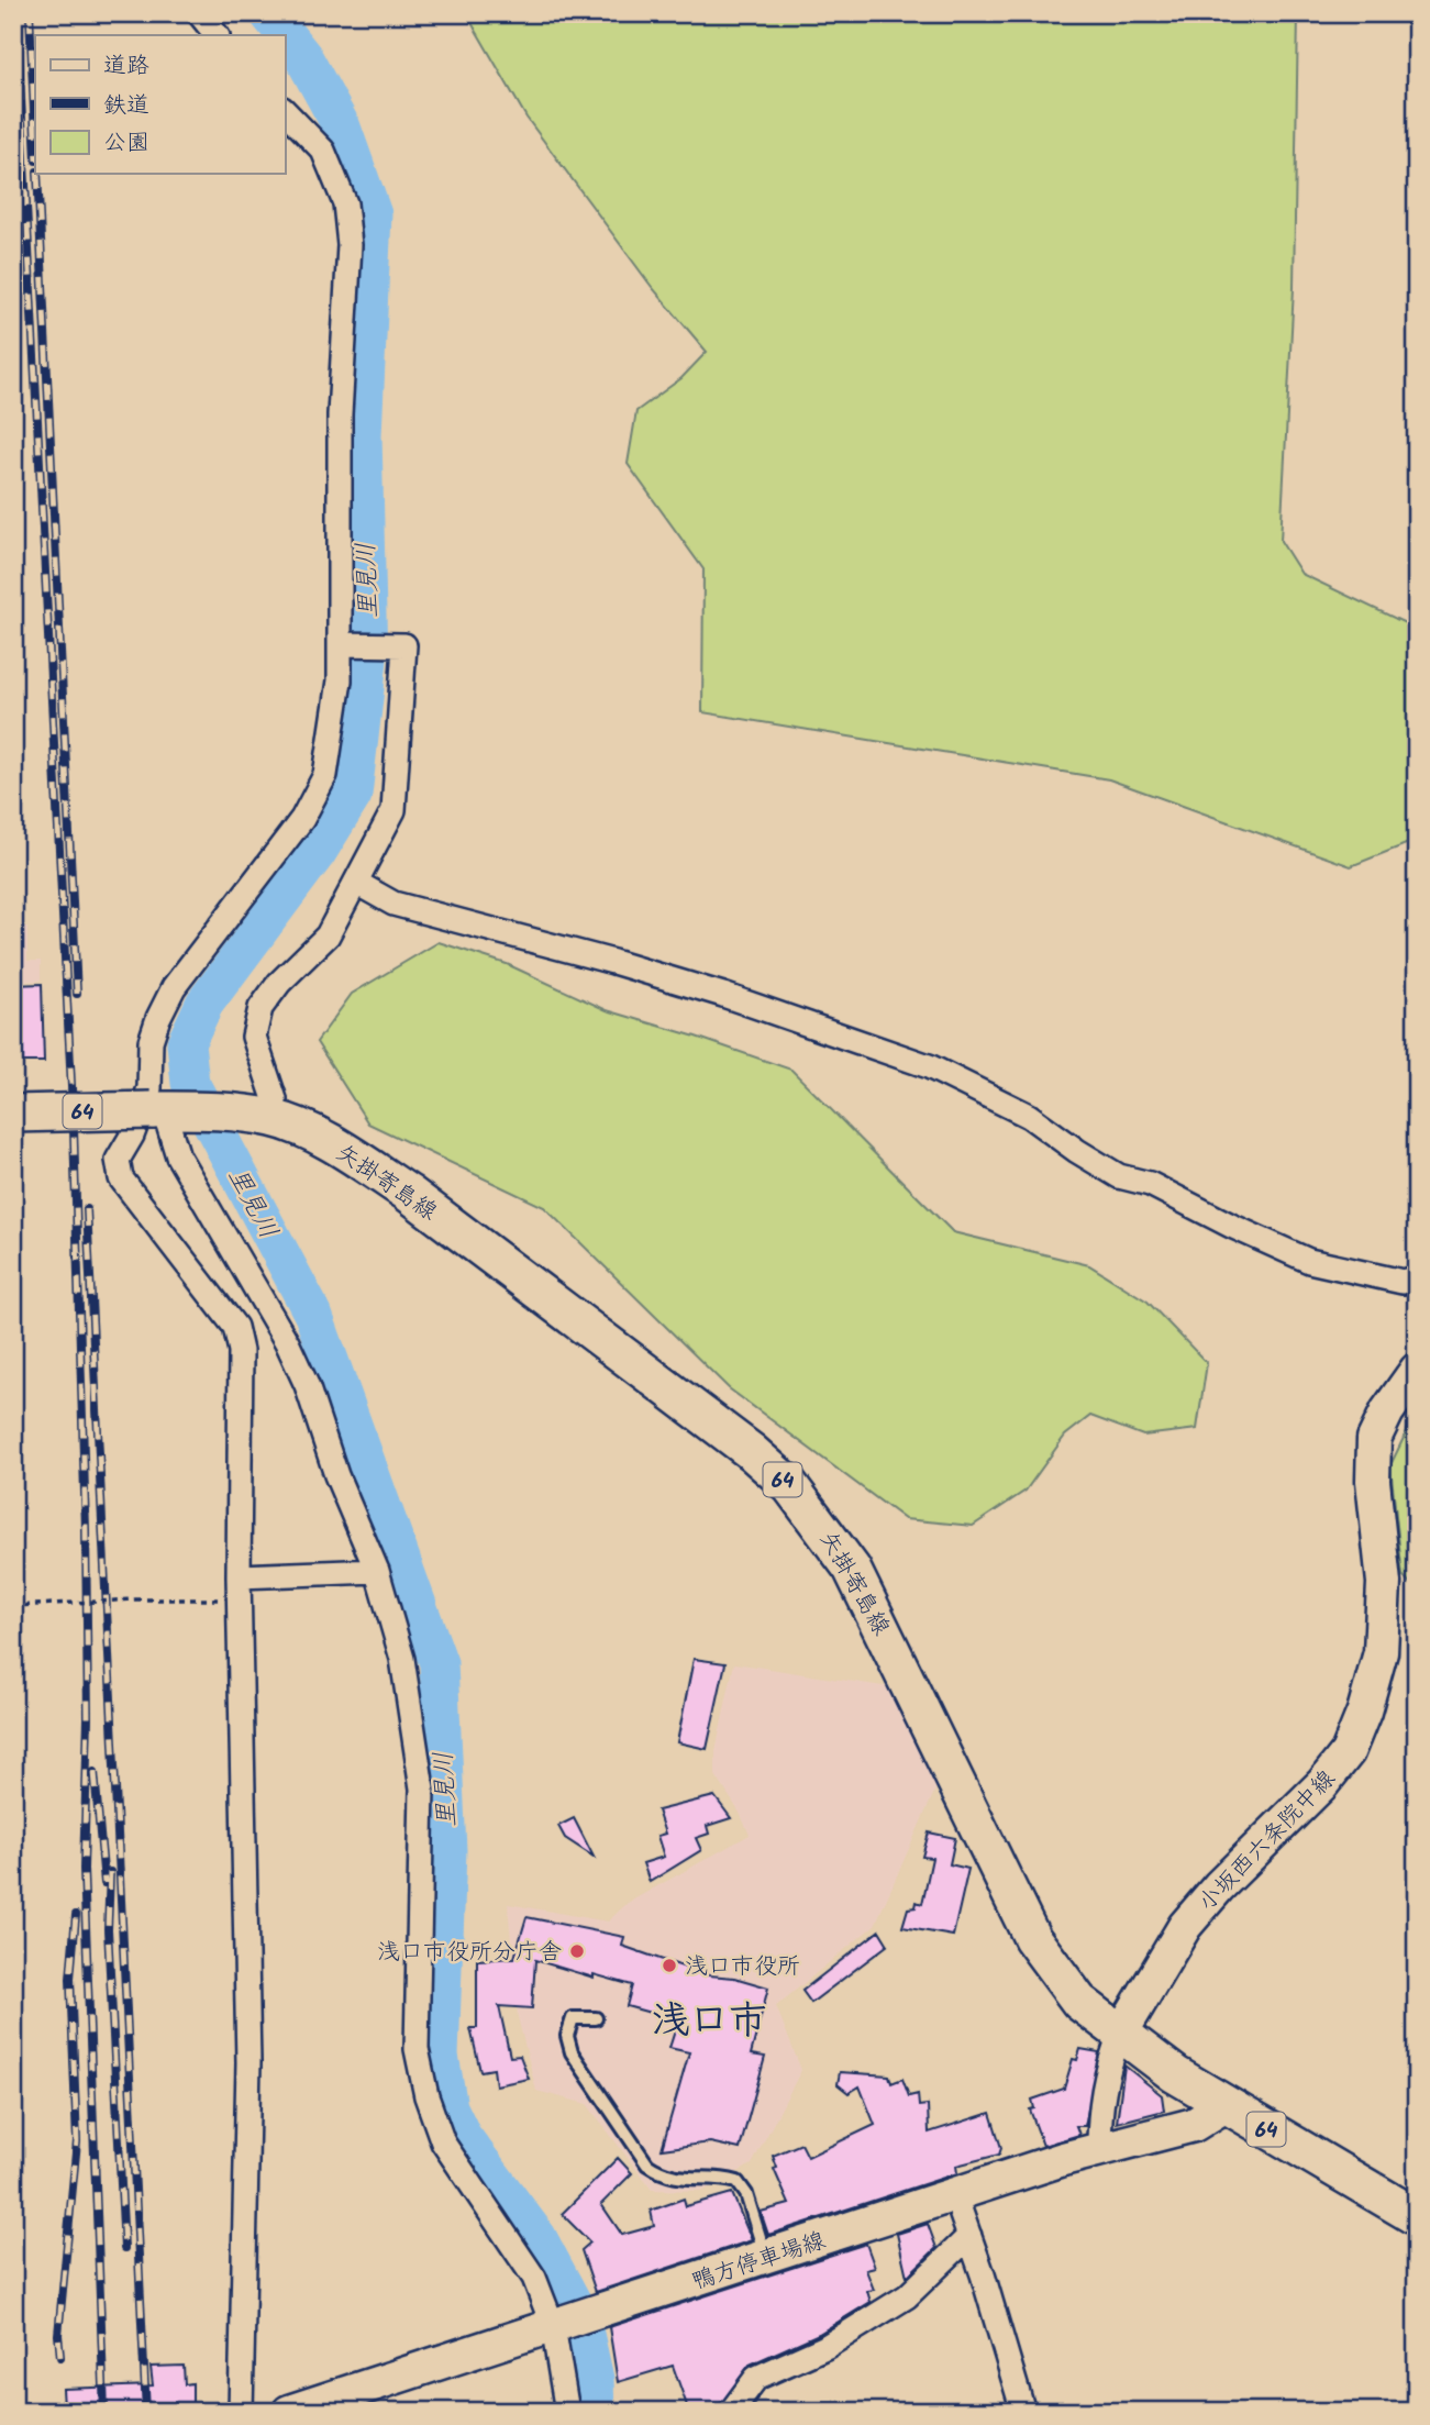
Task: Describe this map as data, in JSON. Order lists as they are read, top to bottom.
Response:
{
  "streets": {
    "main road": [
      "64",
      "矢掛寄島線",
      "小坂西六条院中線",
      "鴨方停車場線"
    ]
  },
  "crossings": [
    ["64", "矢掛寄島線"],
    ["矢掛寄島線", "小坂西六条院中線"],
    ["矢掛寄島線", "鴨方停車場線"]
  ],
  "districts": ["浅口市"],
  "water": ["里見川"],
  "places": ["浅口市役所分庁舎", "浅口市役所"],
  "legend": ["道路", "鉄道", "公園"]
}
